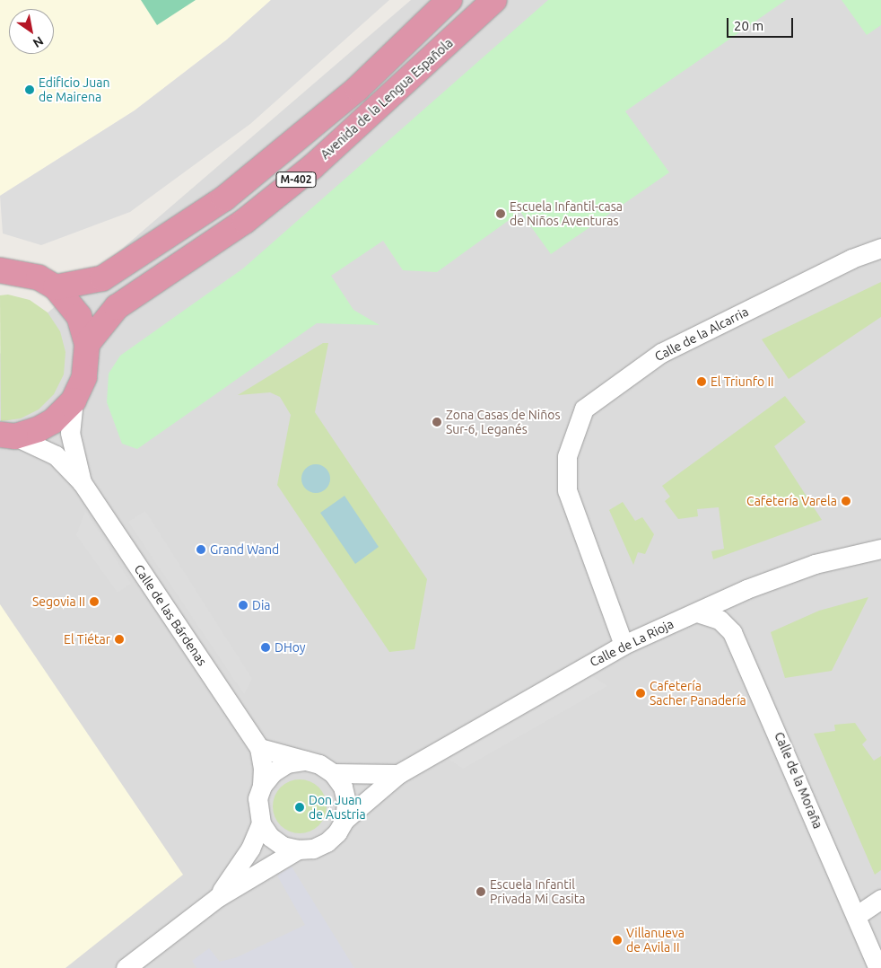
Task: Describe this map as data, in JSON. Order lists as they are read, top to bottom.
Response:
{
  "streets": {
    "highway": ["Avenida de la Lengua Española", "M-402"],
    "street": [
      "Calle de la Alcarria",
      "Calle de las Bárdenas",
      "Calle de La Rioja",
      "Calle de la Moraña"
    ]
  },
  "crossings": [
    ["Calle de la Alcarria", "Calle de La Rioja"],
    ["Calle de las Bárdenas", "Calle de La Rioja"],
    ["Calle de La Rioja", "Calle de la Moraña"]
  ],
  "places": [
    "Edificio Juan de Mairena",
    "Escuela Infantil-casa de Niños Aventuras",
    "El Triunfo II",
    "Zona Casas de Niños Sur-6, Leganés",
    "Cafetería Varela",
    "Grand Wand",
    "Segovia II",
    "Dia",
    "El Tiétar",
    "DHoy",
    "Cafetería Sacher Panadería",
    "Don Juan de Austria",
    "Escuela Infantil Privada Mi Casita",
    "Villanueva de Avila II"
  ],
  "scale_bar": "20 m",
  "north": "bottom right"
}
